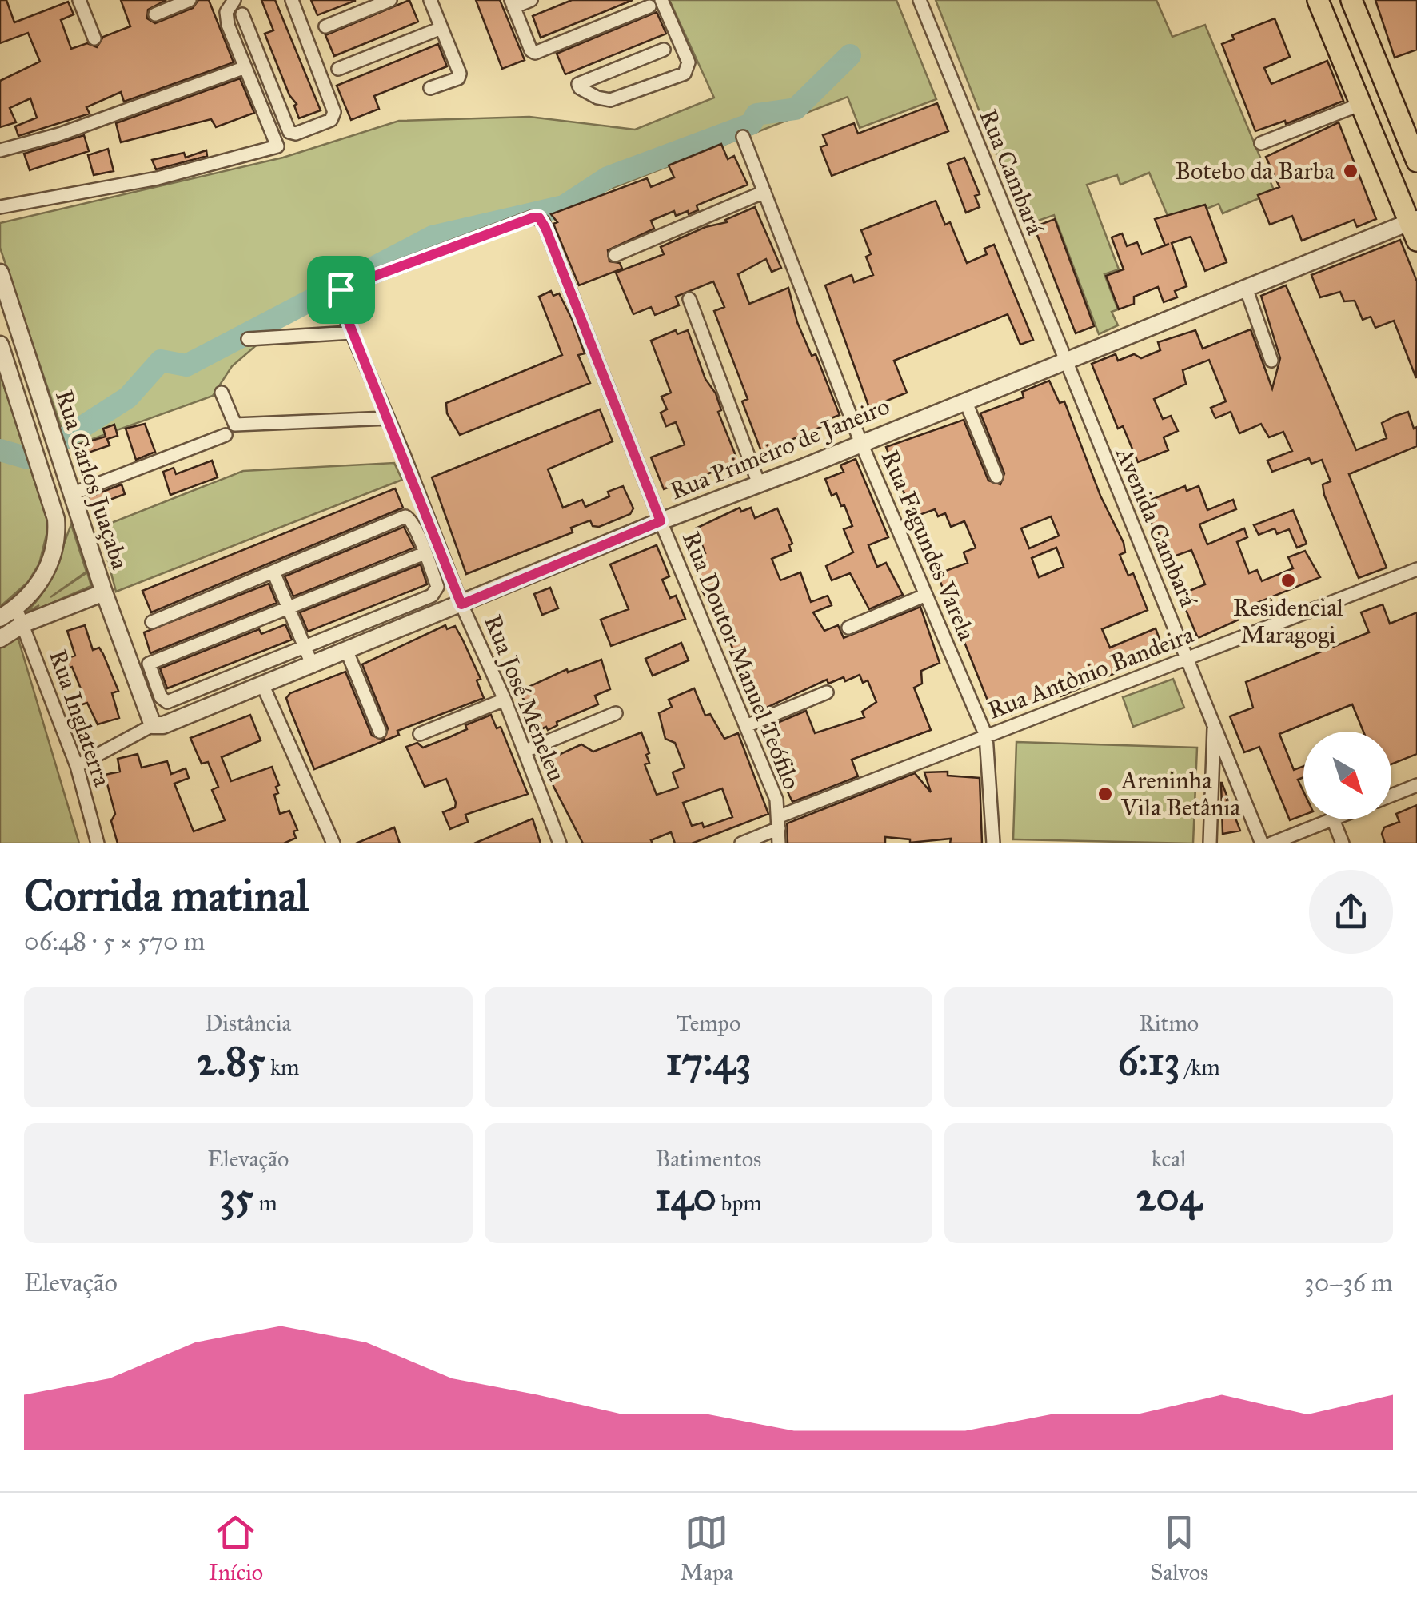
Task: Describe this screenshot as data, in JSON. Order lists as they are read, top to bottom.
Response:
{
  "streets": {
    "street": [
      "Rua Cambará",
      "Rua Primeiro de Janeiro",
      "Rua Carlos Juaçaba",
      "Avenida Cambará",
      "Rua Fagundes Varela",
      "Rua Doutor Manuel Teófilo",
      "Rua Antônio Bandeira",
      "Rua José Meneleu",
      "Rua Inglaterra"
    ]
  },
  "crossings": [
    ["Rua Cambará", "Rua Primeiro de Janeiro"],
    ["Rua Cambará", "Avenida Cambará"],
    ["Rua Primeiro de Janeiro", "Avenida Cambará"],
    ["Rua Primeiro de Janeiro", "Rua Fagundes Varela"],
    ["Rua Primeiro de Janeiro", "Rua Doutor Manuel Teófilo"],
    ["Rua Primeiro de Janeiro", "Rua José Meneleu"],
    ["Rua Primeiro de Janeiro", "Rua Inglaterra"],
    ["Rua Carlos Juaçaba", "Rua Inglaterra"],
    ["Avenida Cambará", "Rua Antônio Bandeira"],
    ["Rua Fagundes Varela", "Rua Antônio Bandeira"],
    ["Rua Doutor Manuel Teófilo", "Rua Antônio Bandeira"],
    ["Rua Doutor Manuel Teófilo", "Rua José Meneleu"]
  ],
  "places": ["Botebo da Barba", "Residencial Maragogi", "Areninha Vila Betânia"],
  "north": "bottom right",
  "page": {
    "heading": ["Corrida matinal", "06:48 · 5 × 570 m"],
    "stats": [
      ["Distância", "2.85 km"],
      ["Tempo", "17:43"],
      ["Ritmo", "6:13 /km"],
      ["Elevação", "35 m"],
      ["Batimentos", "140 bpm"],
      ["kcal", "204"]
    ],
    "chart": ["Elevação", "30–36 m"],
    "tabs": ["Início", "Mapa", "Salvos"]
  }
}
